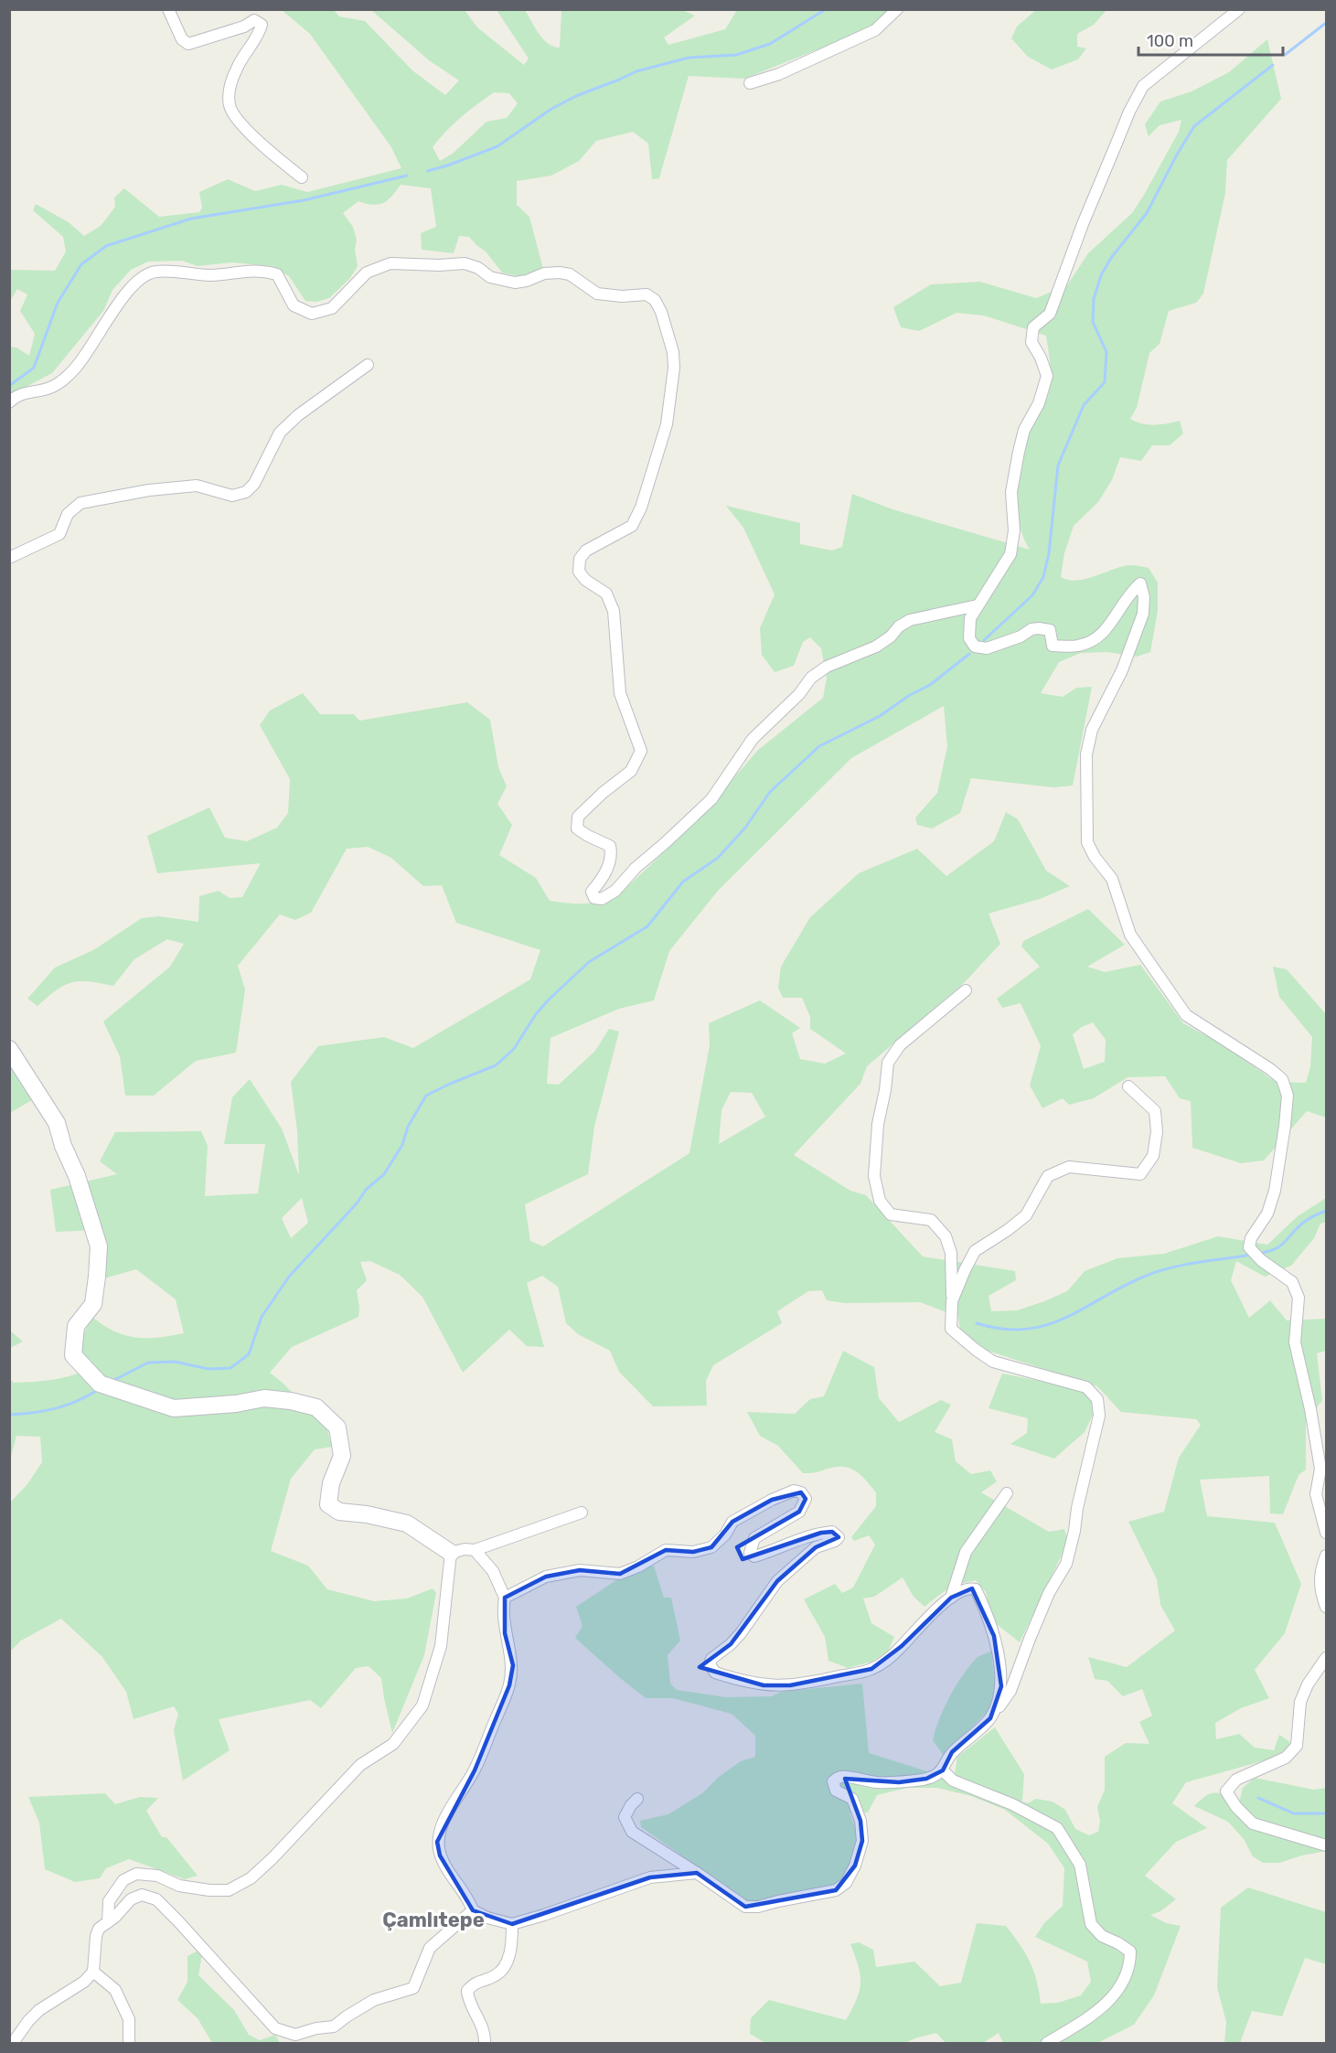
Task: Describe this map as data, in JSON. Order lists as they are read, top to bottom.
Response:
{
  "districts": ["Çamlıtepe"],
  "scale_bar": "100 m"
}
